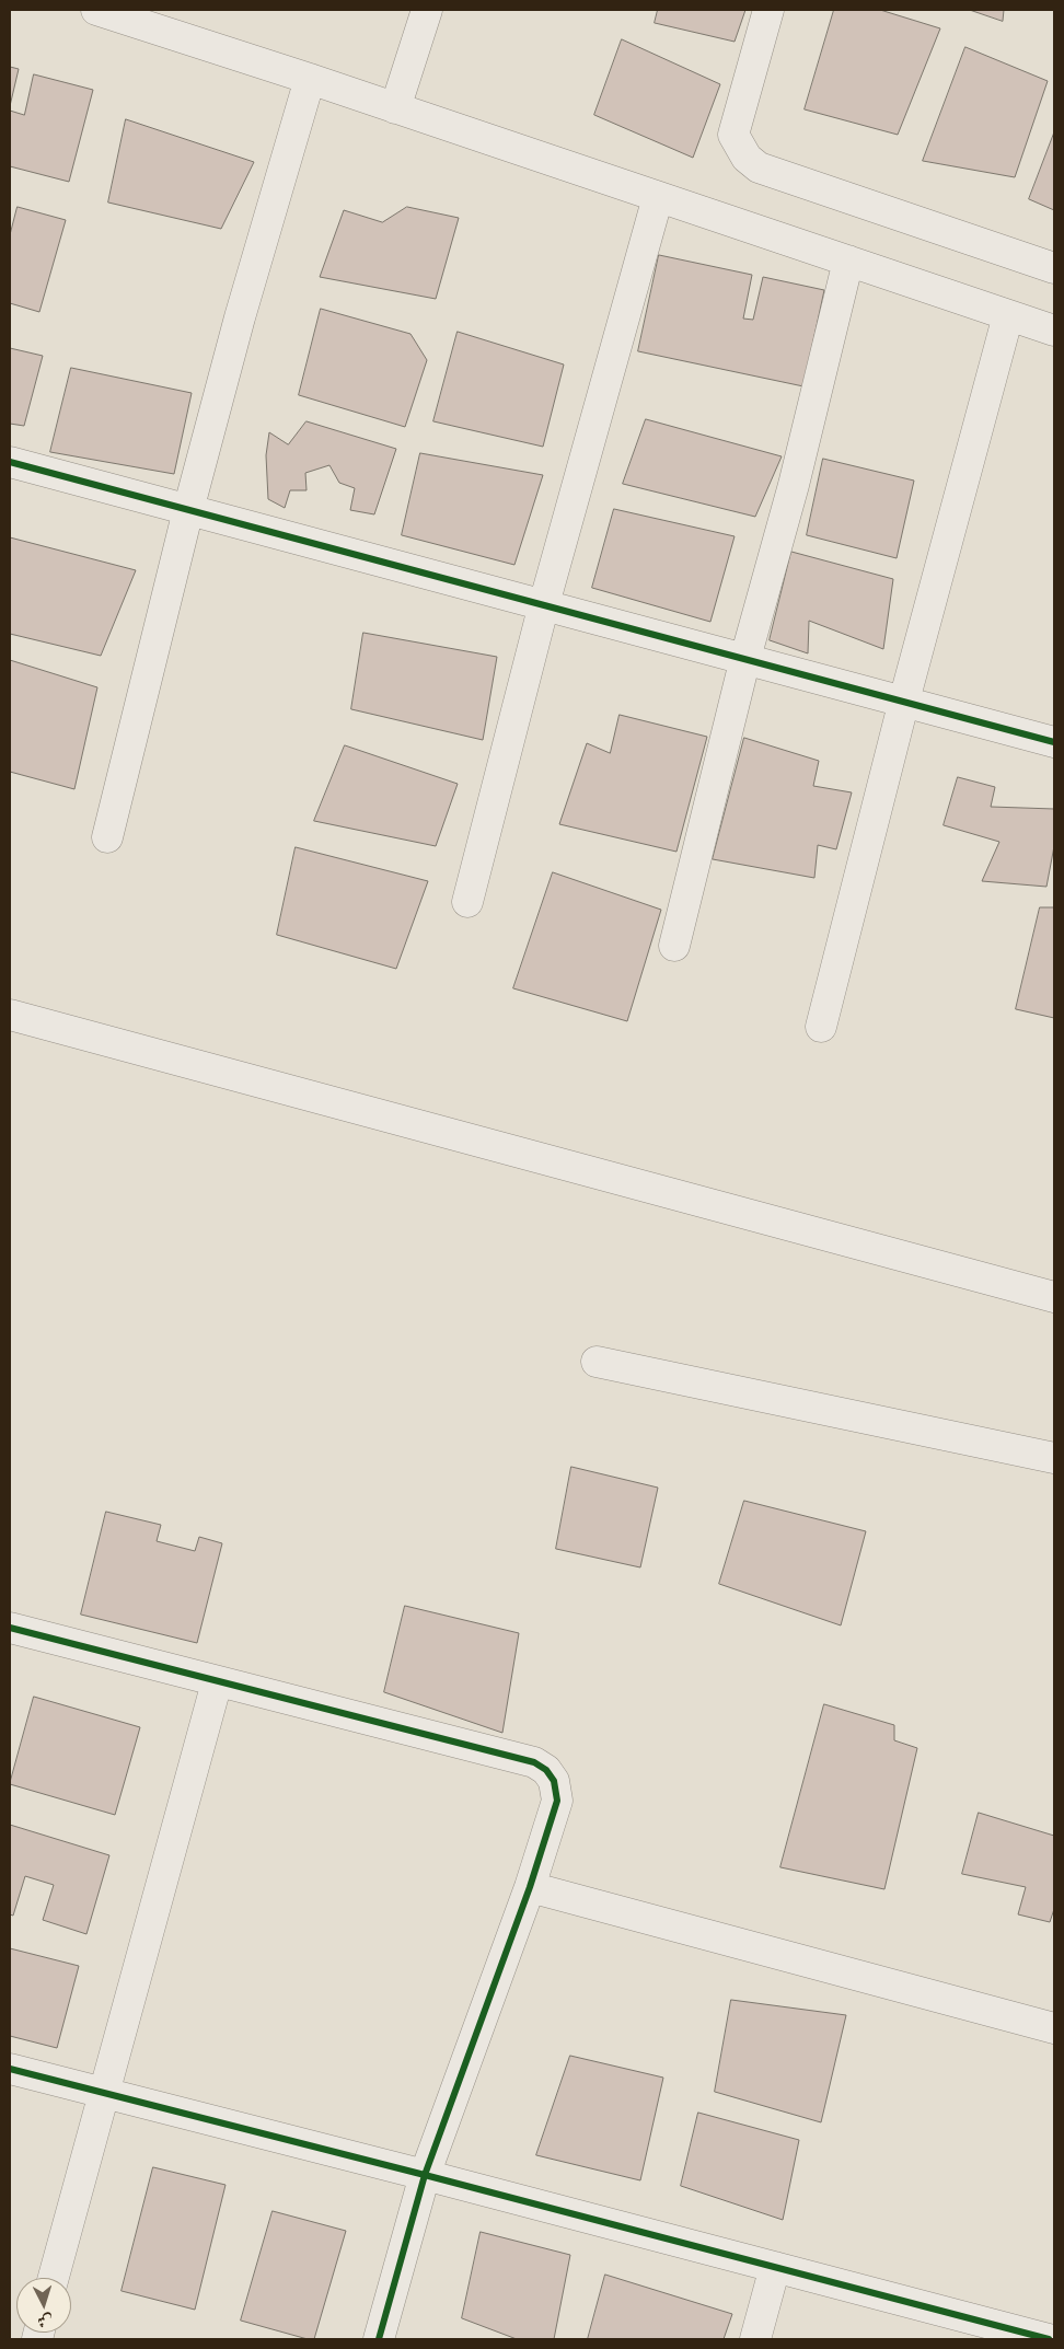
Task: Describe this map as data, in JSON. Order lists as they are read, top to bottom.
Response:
{
  "north": "bottom"
}
